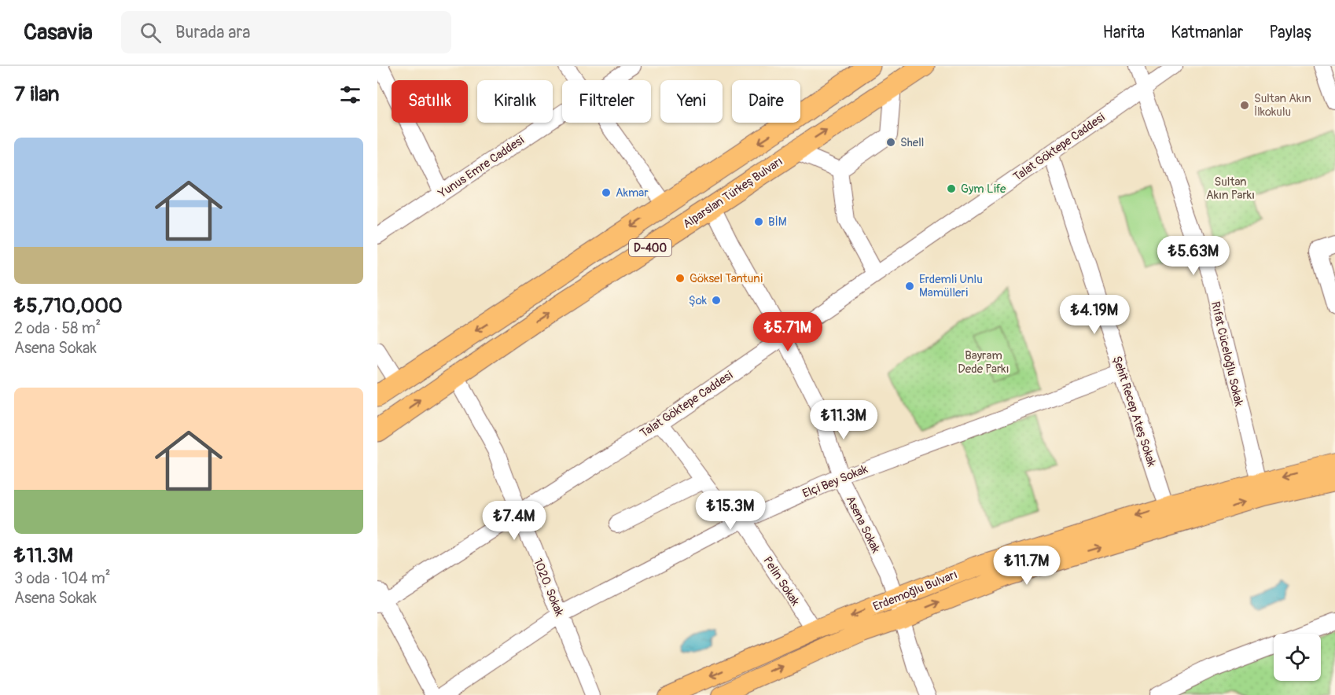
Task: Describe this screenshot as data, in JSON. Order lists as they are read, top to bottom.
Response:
{
  "streets": {
    "highway": ["Alparslan Türkeş Bulvarı", "D-400"],
    "main road": ["Erdemoğlu Bulvarı"],
    "street": [
      "Talat Göktepe Caddesi",
      "Yunus Emre Caddesi",
      "Rıfat Cüceloğlu Sokak",
      "Şehit Recep Ateş Sokak",
      "Elçi Bey Sokak",
      "Asena Sokak",
      "Pelin Sokak",
      "1020. Sokak"
    ]
  },
  "crossings": [
    ["Talat Göktepe Caddesi", "Rıfat Cüceloğlu Sokak"],
    ["Talat Göktepe Caddesi", "Şehit Recep Ateş Sokak"],
    ["Talat Göktepe Caddesi", "Asena Sokak"],
    ["Talat Göktepe Caddesi", "Pelin Sokak"],
    ["Talat Göktepe Caddesi", "1020. Sokak"],
    ["Alparslan Türkeş Bulvarı", "Asena Sokak"],
    ["Alparslan Türkeş Bulvarı", "1020. Sokak"],
    ["Rıfat Cüceloğlu Sokak", "Erdemoğlu Bulvarı"],
    ["Şehit Recep Ateş Sokak", "Elçi Bey Sokak"],
    ["Şehit Recep Ateş Sokak", "Erdemoğlu Bulvarı"],
    ["Elçi Bey Sokak", "Asena Sokak"],
    ["Elçi Bey Sokak", "Pelin Sokak"],
    ["Elçi Bey Sokak", "1020. Sokak"],
    ["Asena Sokak", "Erdemoğlu Bulvarı"],
    ["Pelin Sokak", "Erdemoğlu Bulvarı"]
  ],
  "parks": ["Sultan Akın Parkı", "Bayram Dede Parkı"],
  "places": [
    "Sultan Akın İlkokulu",
    "Shell",
    "Gym Life",
    "Akmar",
    "BİM",
    "Göksel Tantuni",
    "Erdemli Unlu Mamülleri",
    "Şok"
  ],
  "page": {
    "header": "Casavia",
    "search": "Burada ara",
    "nav": ["Harita", "Katmanlar", "Paylaş"],
    "heading": "7 ilan",
    "chip": [
      "Satılık",
      "Kiralık",
      "Filtreler",
      "Yeni",
      "Daire"
    ],
    "list": [
      {
        "name": "₺5,710,000",
        "note": "2 oda · 58 m² · Asena Sokak"
      },
      {
        "name": "₺11.3M",
        "note": "3 oda · 104 m² · Asena Sokak"
      }
    ],
    "price": [
      "₺5.63M",
      "₺4.19M",
      "₺5.71M",
      "₺11.3M",
      "₺15.3M",
      "₺7.4M",
      "₺11.7M"
    ]
  }
}
